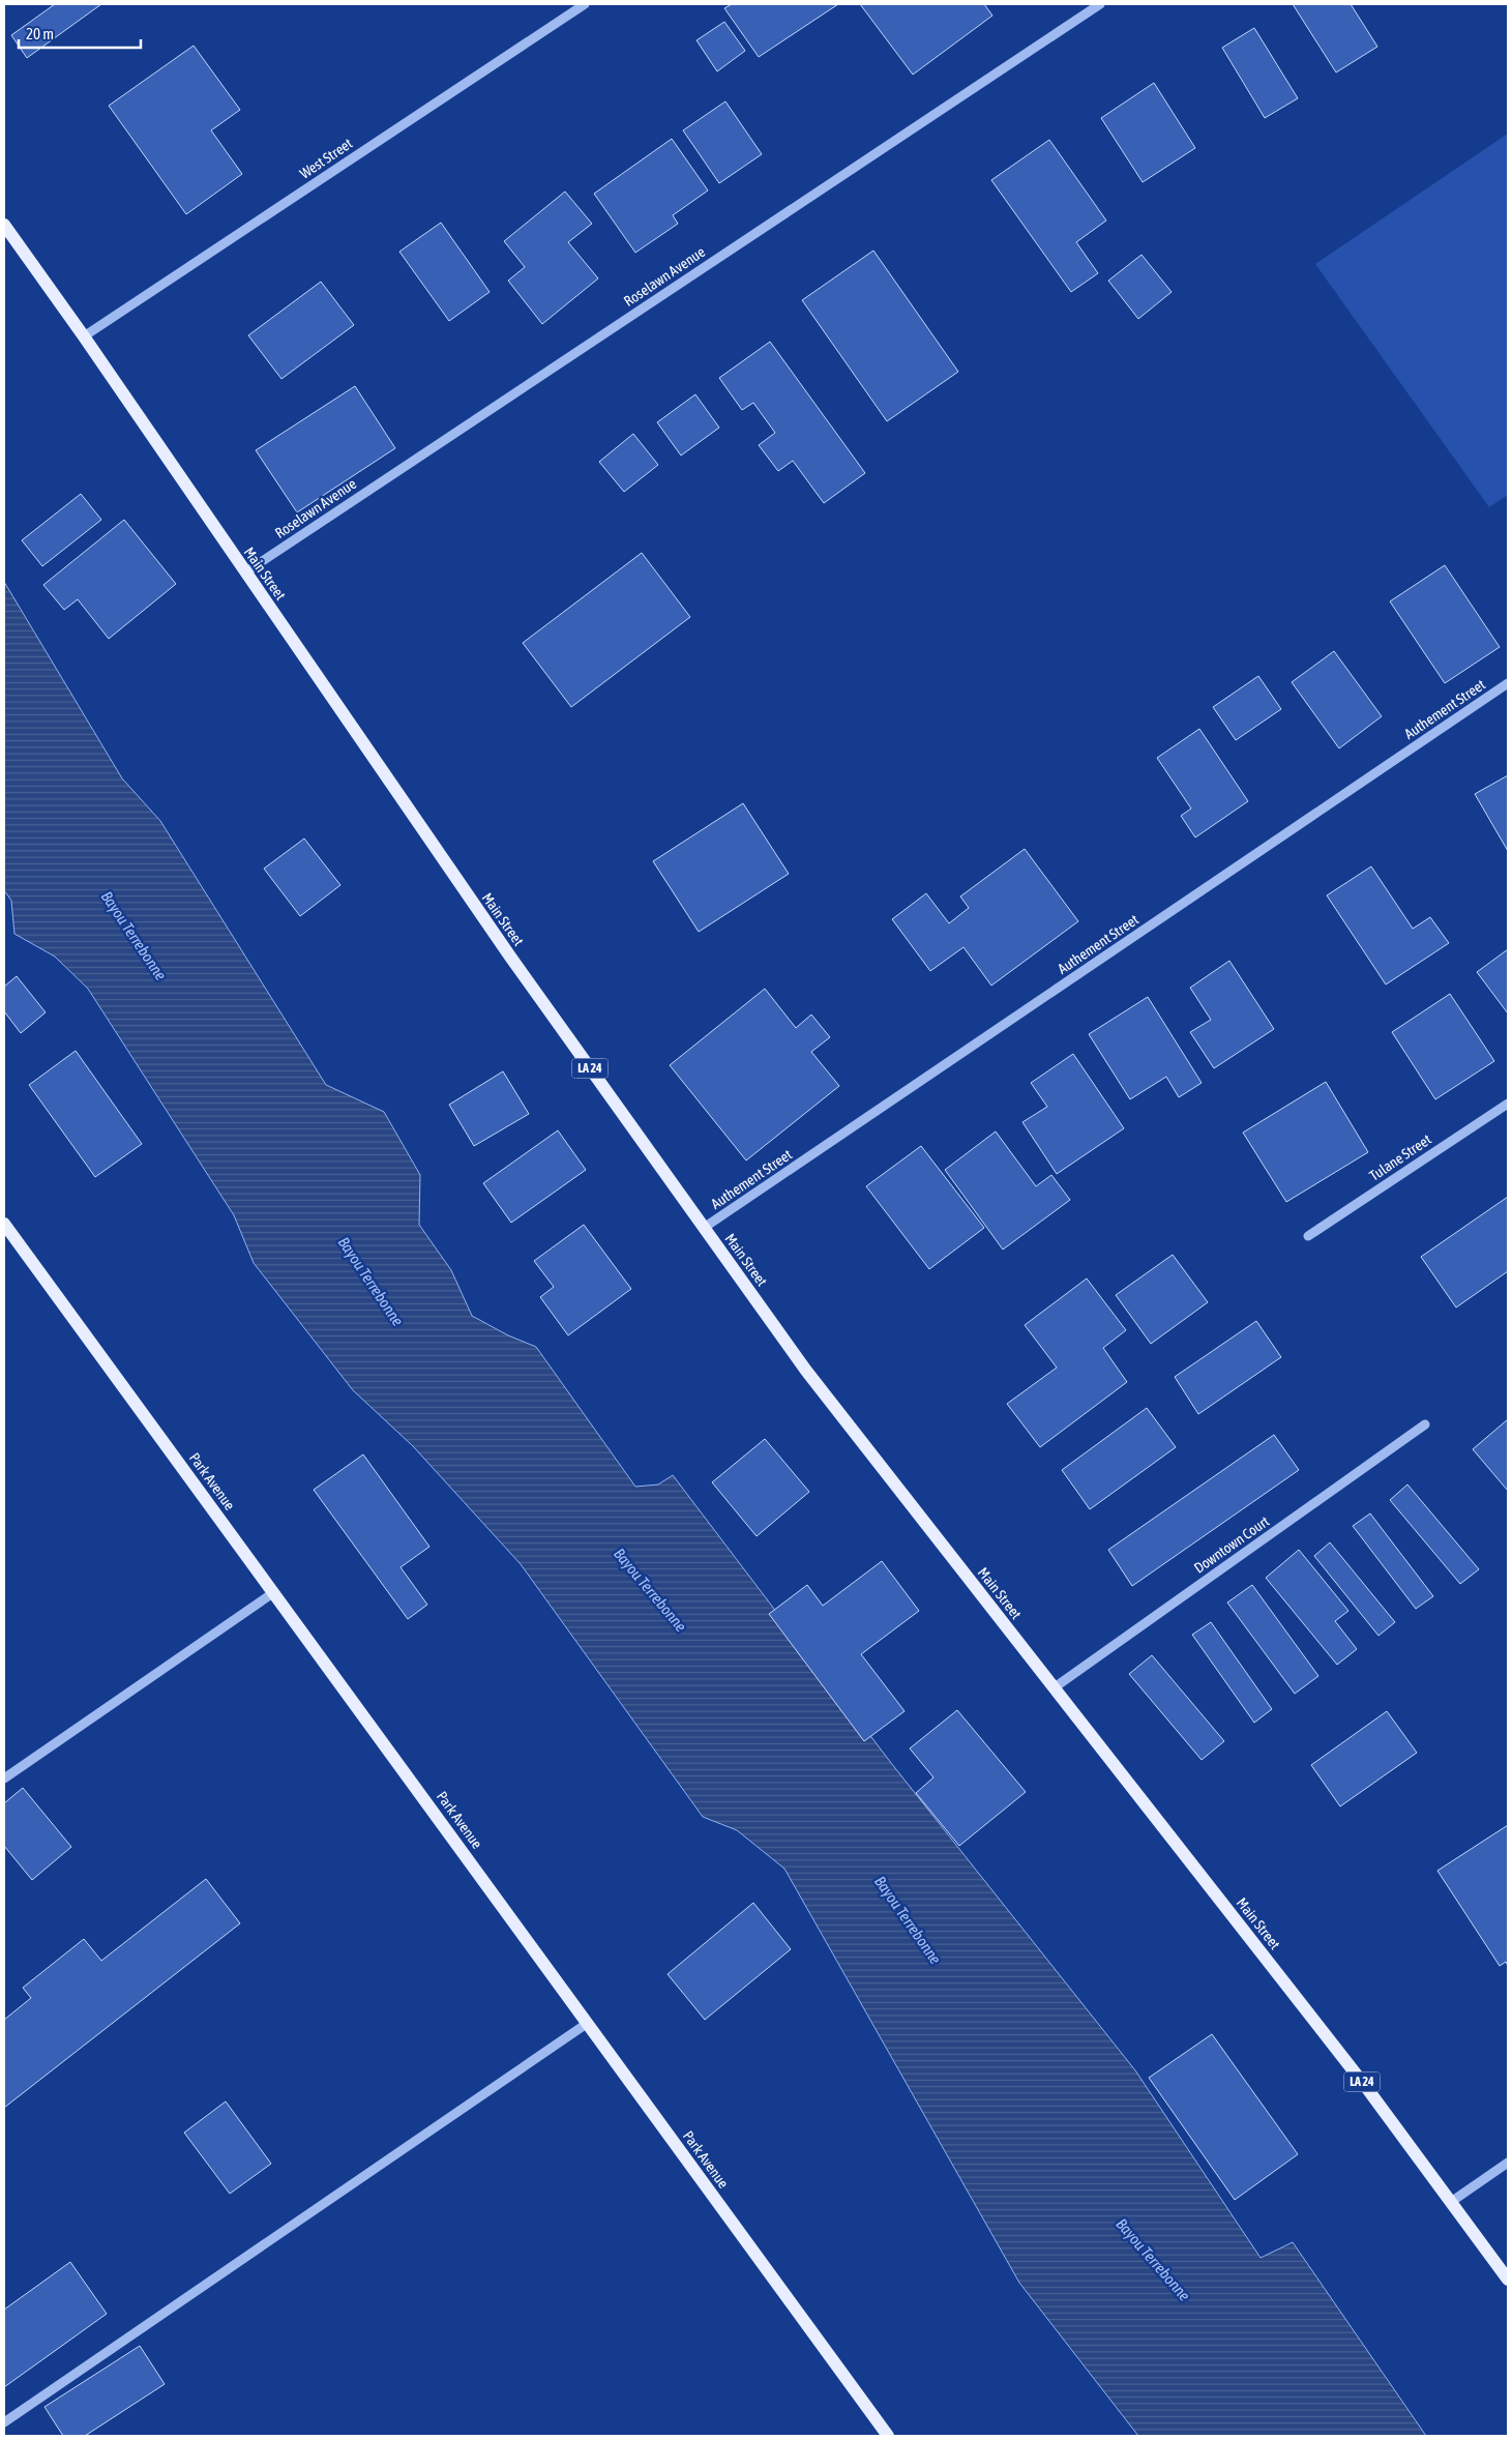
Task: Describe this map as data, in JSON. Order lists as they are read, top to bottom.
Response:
{
  "streets": {
    "main road": ["Main Street", "LA 24", "Park Avenue"],
    "street": [
      "West Street",
      "Roselawn Avenue",
      "Authement Street",
      "Tulane Street",
      "Downtown Court"
    ]
  },
  "crossings": [
    ["West Street", "Main Street"],
    ["Roselawn Avenue", "Main Street"],
    ["Main Street", "Authement Street"],
    ["Main Street", "Downtown Court"]
  ],
  "water": ["Bayou Terrebonne"],
  "scale_bar": "20 m"
}
